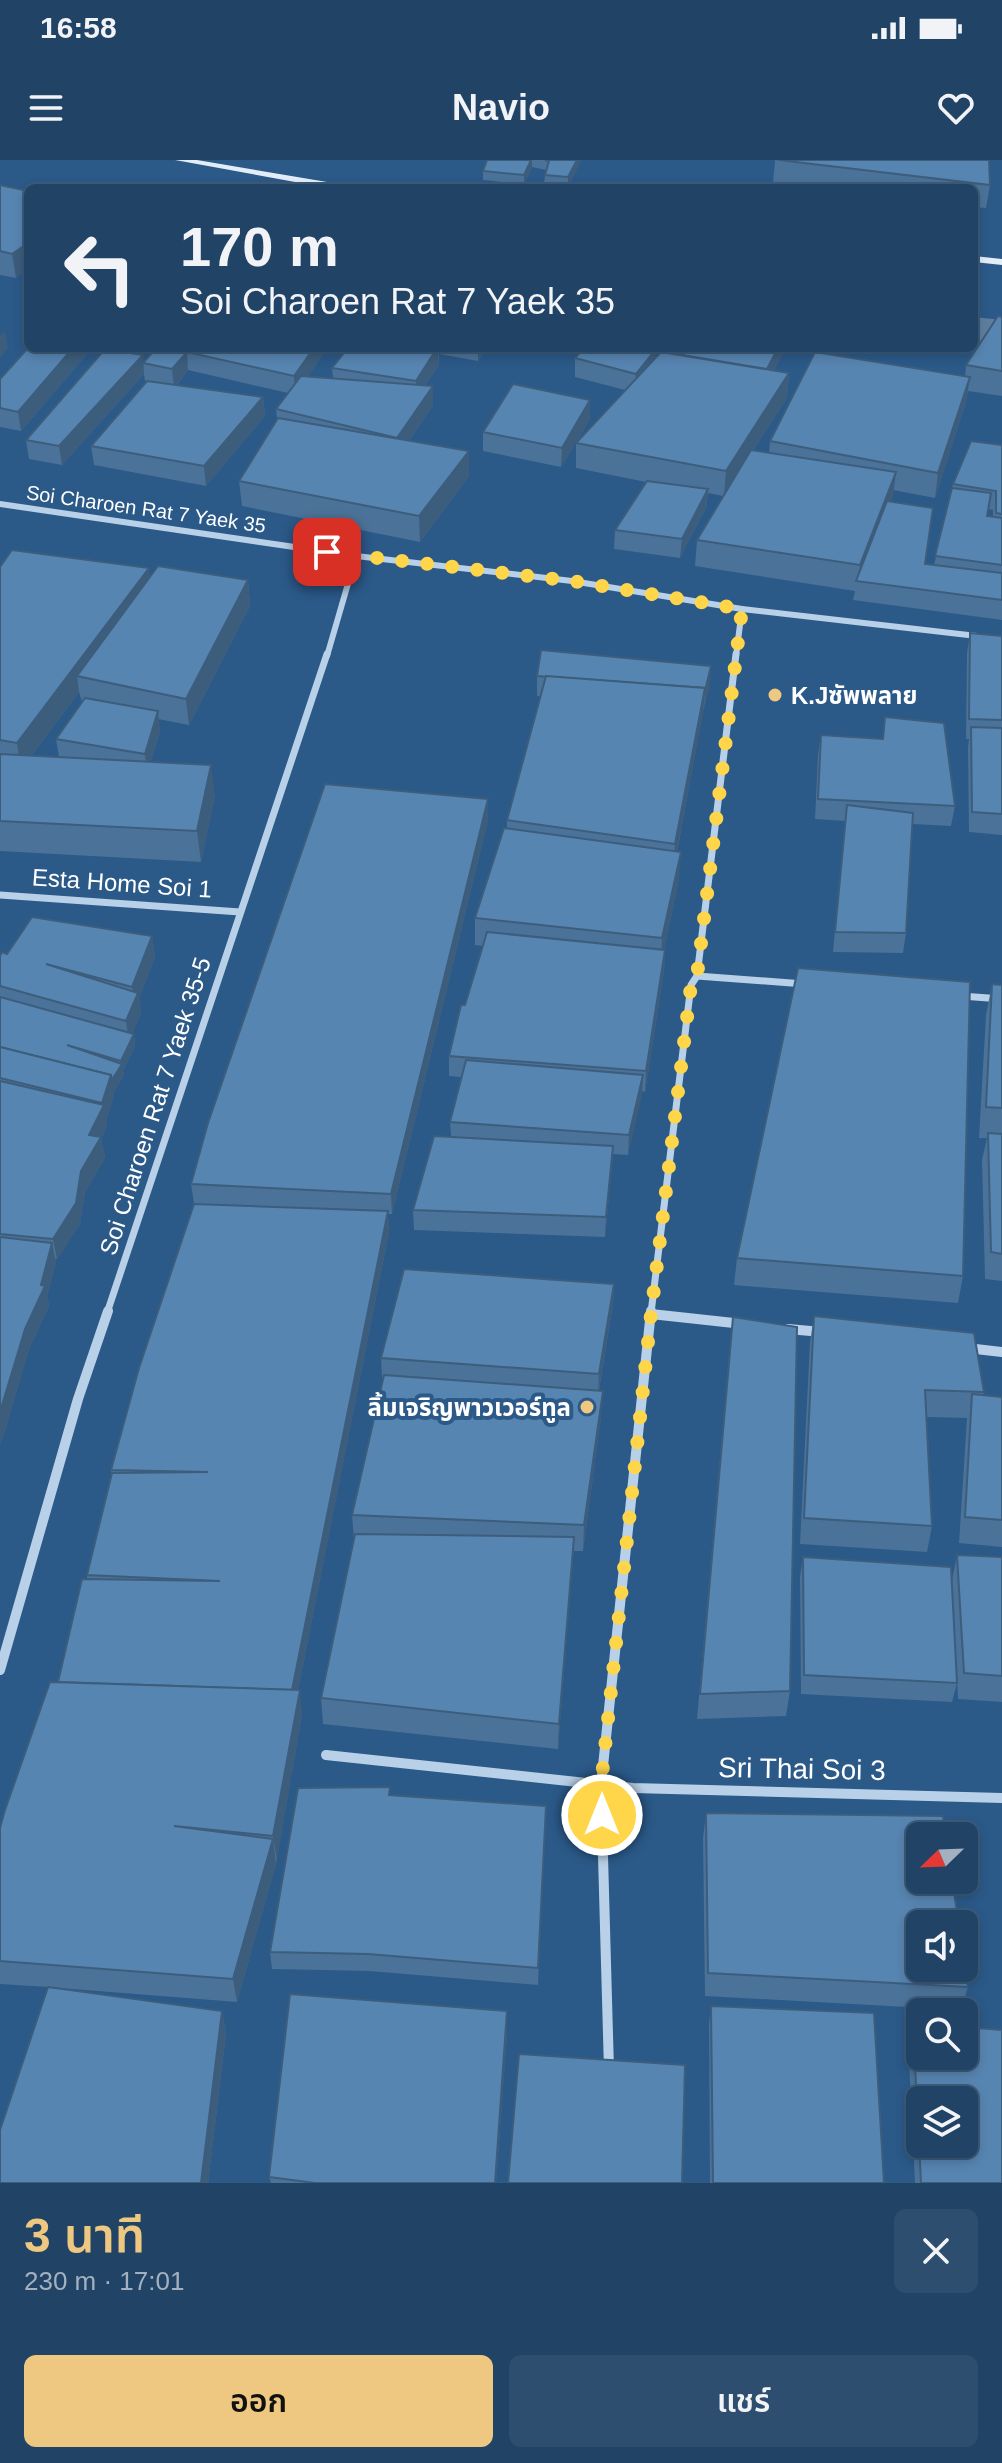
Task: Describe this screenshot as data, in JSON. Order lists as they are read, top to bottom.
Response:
{
  "streets": {
    "street": [
      "Soi Charoen Rat 7 Yaek 35",
      "Esta Home Soi 1",
      "Soi Charoen Rat 7 Yaek 35-5",
      "Sri Thai Soi 3"
    ]
  },
  "crossings": [
    ["Soi Charoen Rat 7 Yaek 35", "Soi Charoen Rat 7 Yaek 35-5"],
    ["Esta Home Soi 1", "Soi Charoen Rat 7 Yaek 35-5"]
  ],
  "places": ["K.Jซัพพลาย", "ลิ้มเจริญพาวเวอร์ทูล"],
  "north": "bottom left",
  "page": {
    "status": "16:58",
    "header": "Navio",
    "turn": ["170 m", "Soi Charoen Rat 7 Yaek 35"],
    "heading": ["3 นาที", "230 m · 17:01"],
    "buttons": ["ออก", "แชร์"]
  }
}
